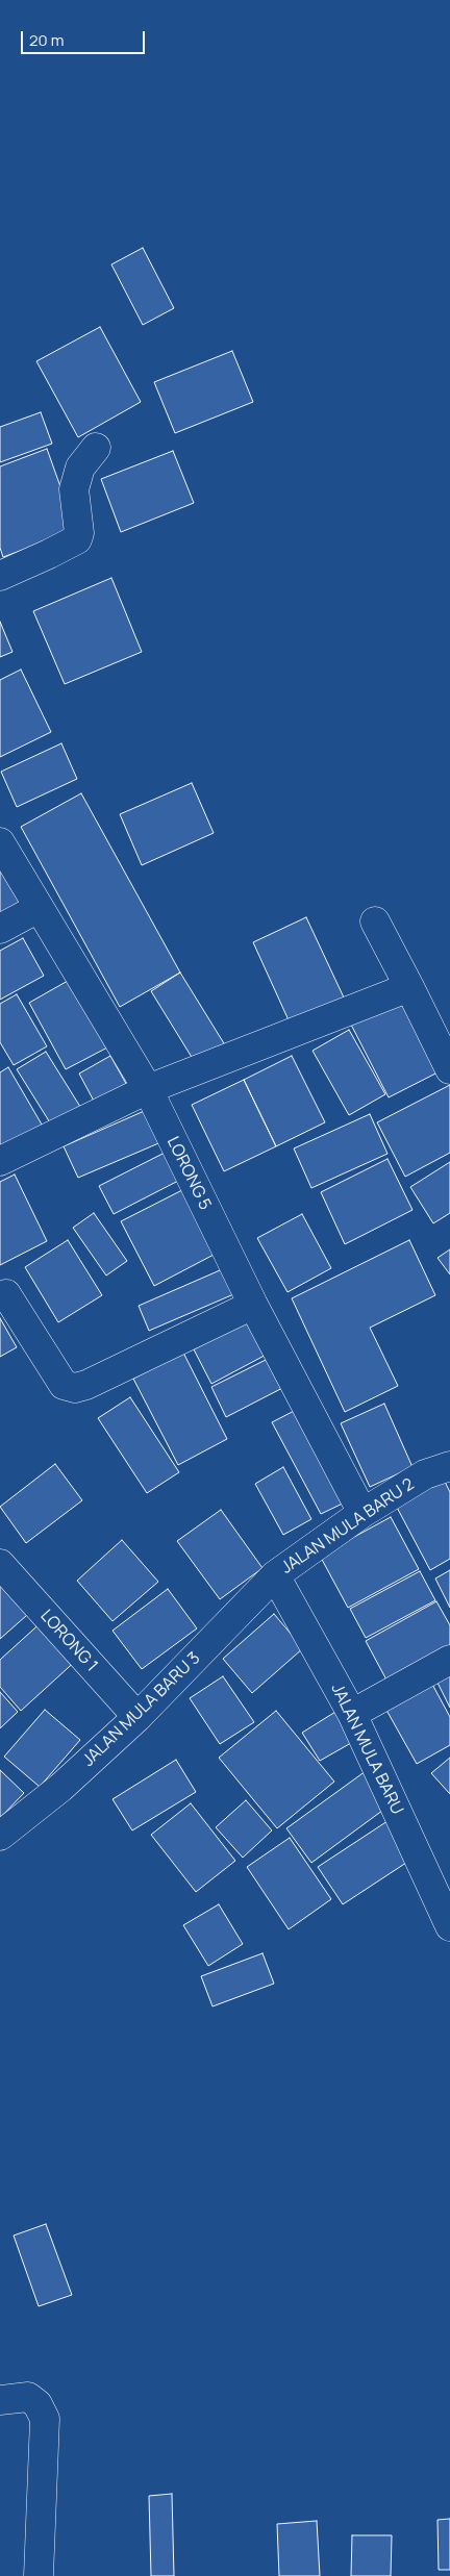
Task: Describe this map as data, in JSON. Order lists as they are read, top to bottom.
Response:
{
  "streets": {
    "street": [
      "LORONG 5",
      "JALAN MULA BARU 2",
      "LORONG 1",
      "JALAN MULA BARU 3",
      "JALAN MULA BARU"
    ]
  },
  "crossings": [
    ["LORONG 5", "JALAN MULA BARU 2"],
    ["JALAN MULA BARU 2", "JALAN MULA BARU 3"],
    ["JALAN MULA BARU 2", "JALAN MULA BARU"],
    ["LORONG 1", "JALAN MULA BARU 3"],
    ["JALAN MULA BARU 3", "JALAN MULA BARU"]
  ],
  "scale_bar": "20 m"
}
